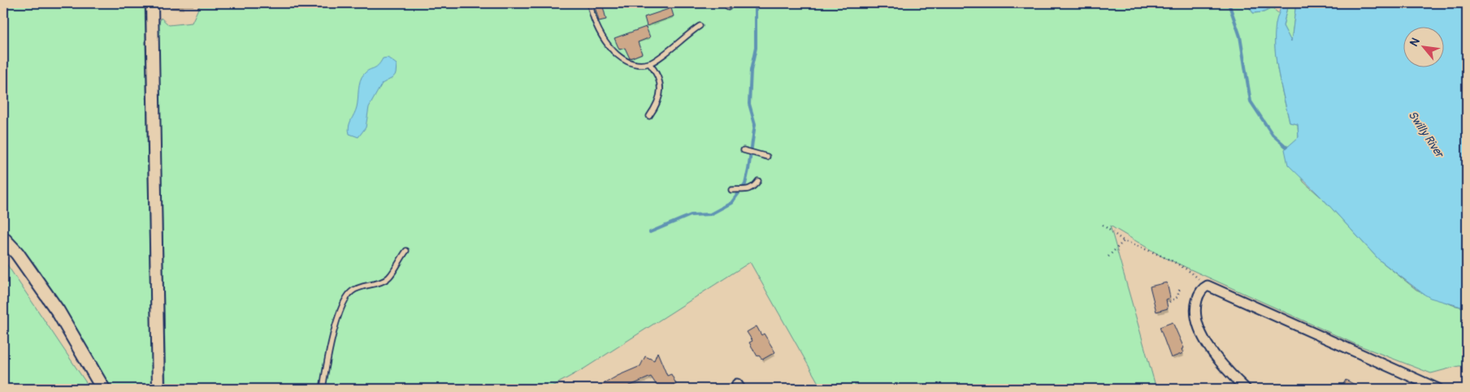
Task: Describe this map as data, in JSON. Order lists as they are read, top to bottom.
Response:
{
  "water": ["Swilly River"],
  "north": "top left"
}
